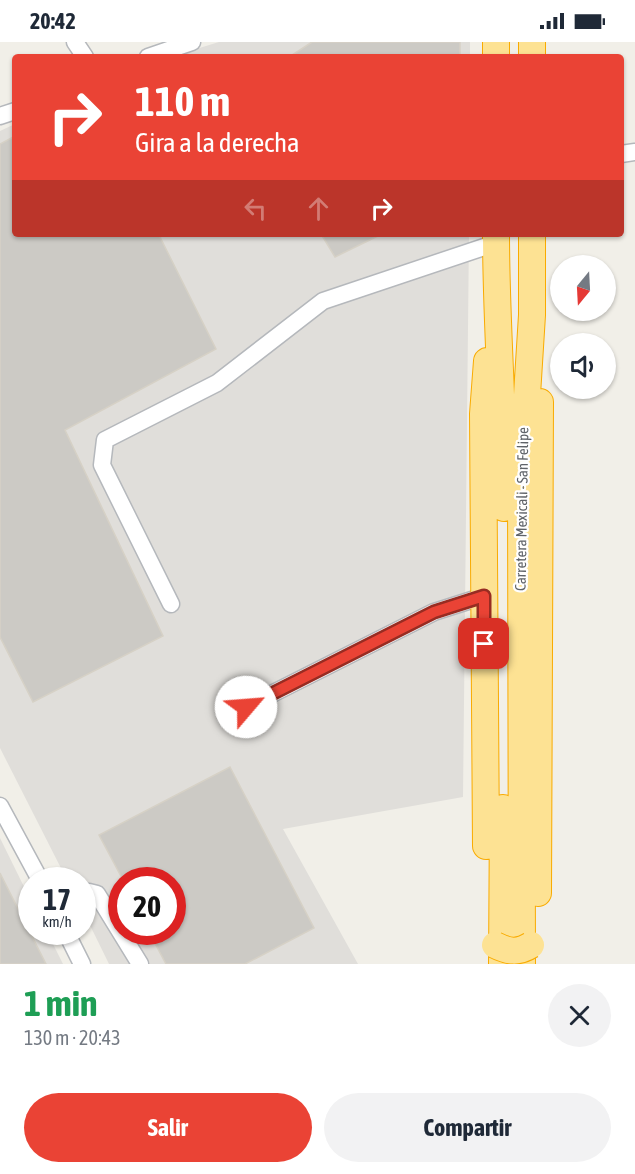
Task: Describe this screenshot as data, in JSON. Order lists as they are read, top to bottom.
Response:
{
  "streets": {
    "highway": ["Carretera Mexicali - San Felipe"]
  },
  "north": "bottom",
  "page": {
    "status": "20:42",
    "turn": ["110 m", "Gira a la derecha"],
    "speed": "17 km/h",
    "limit": "20",
    "heading": ["1 min", "130 m · 20:43"],
    "buttons": ["Salir", "Compartir"]
  }
}
